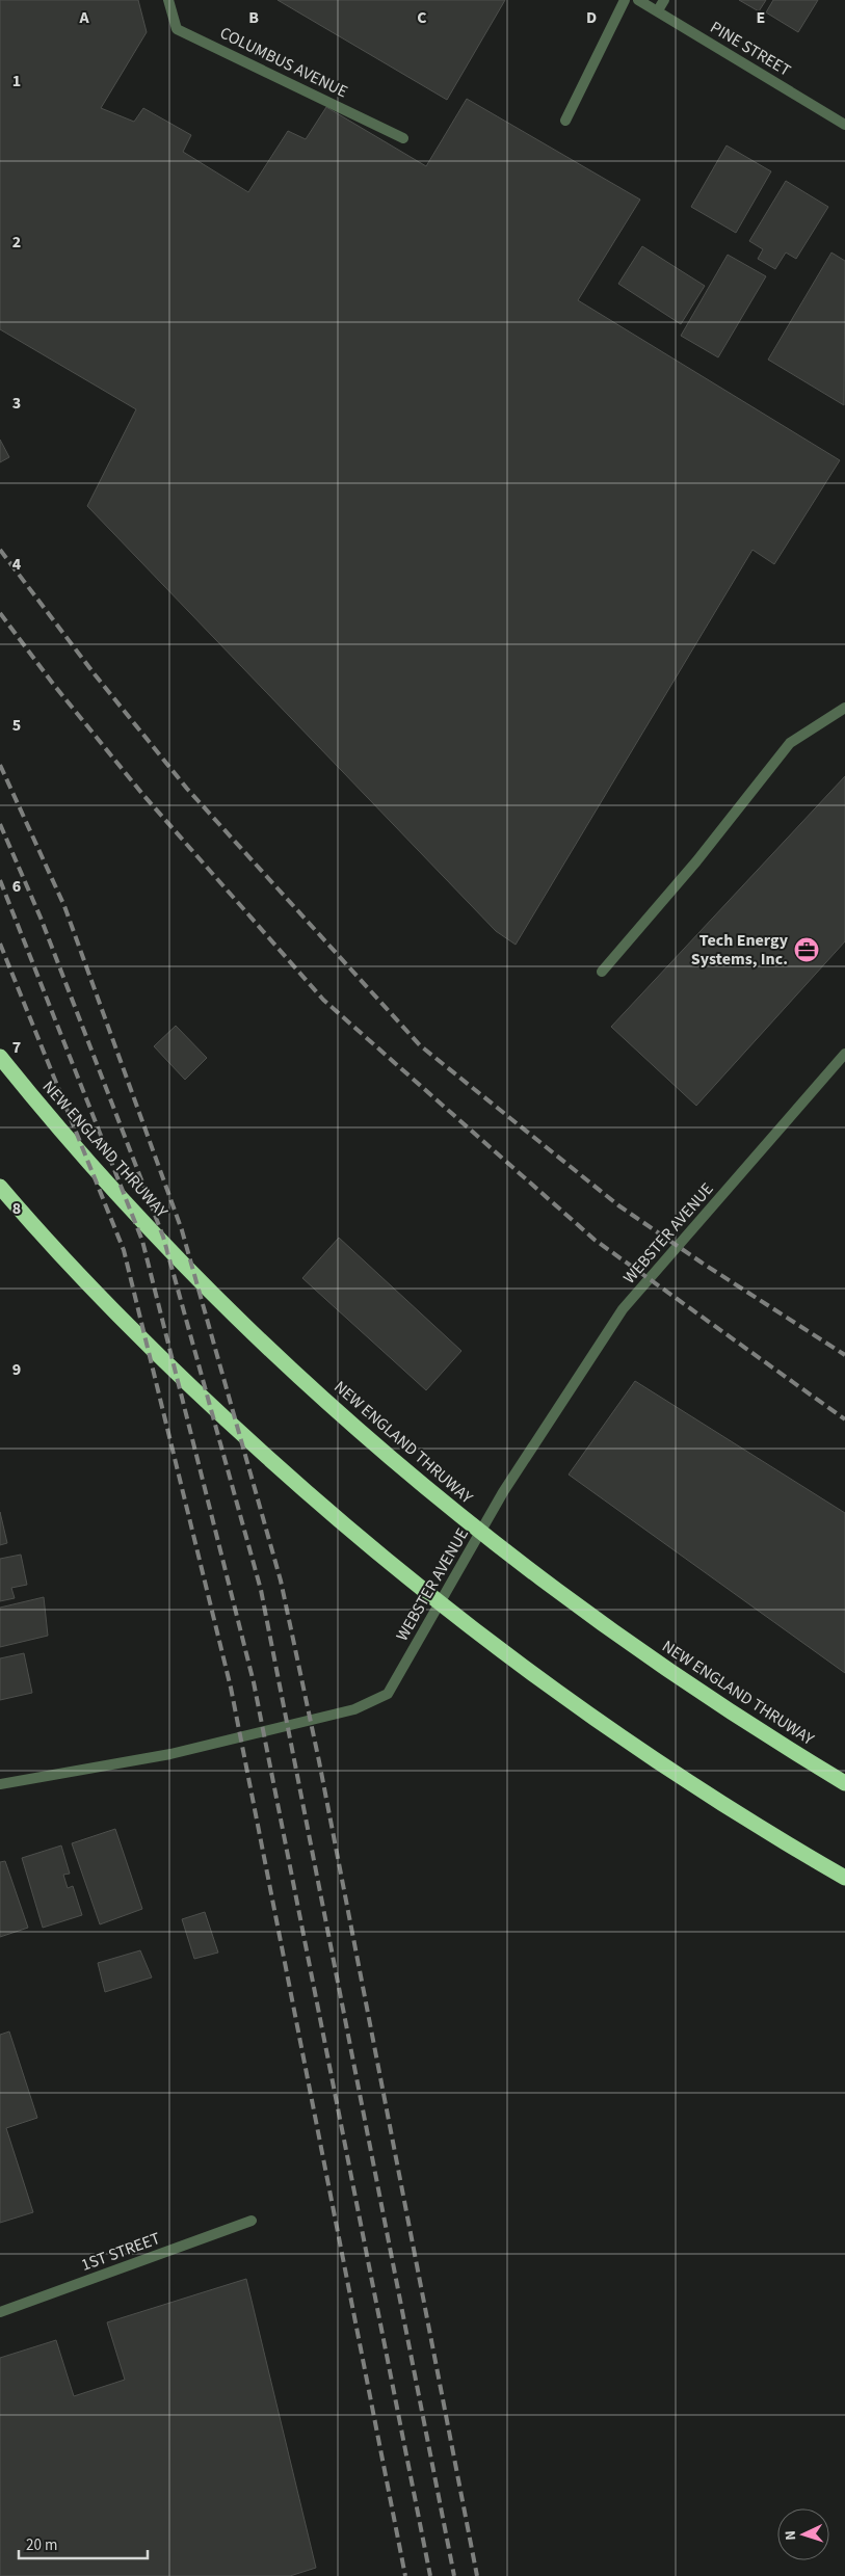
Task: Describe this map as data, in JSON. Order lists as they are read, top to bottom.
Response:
{
  "streets": {
    "highway": ["NEW ENGLAND THRUWAY"],
    "street": [
      "PINE STREET",
      "COLUMBUS AVENUE",
      "WEBSTER AVENUE",
      "1ST STREET"
    ]
  },
  "places": {
    "office": ["Tech Energy Systems, Inc."]
  },
  "scale_bar": "20 m",
  "north": "left",
  "grid": {
    "columns": [
      "A",
      "B",
      "C",
      "D",
      "E"
    ],
    "rows": [
      "1",
      "2",
      "3",
      "4",
      "5",
      "6",
      "7",
      "8",
      "9"
    ]
  }
}
